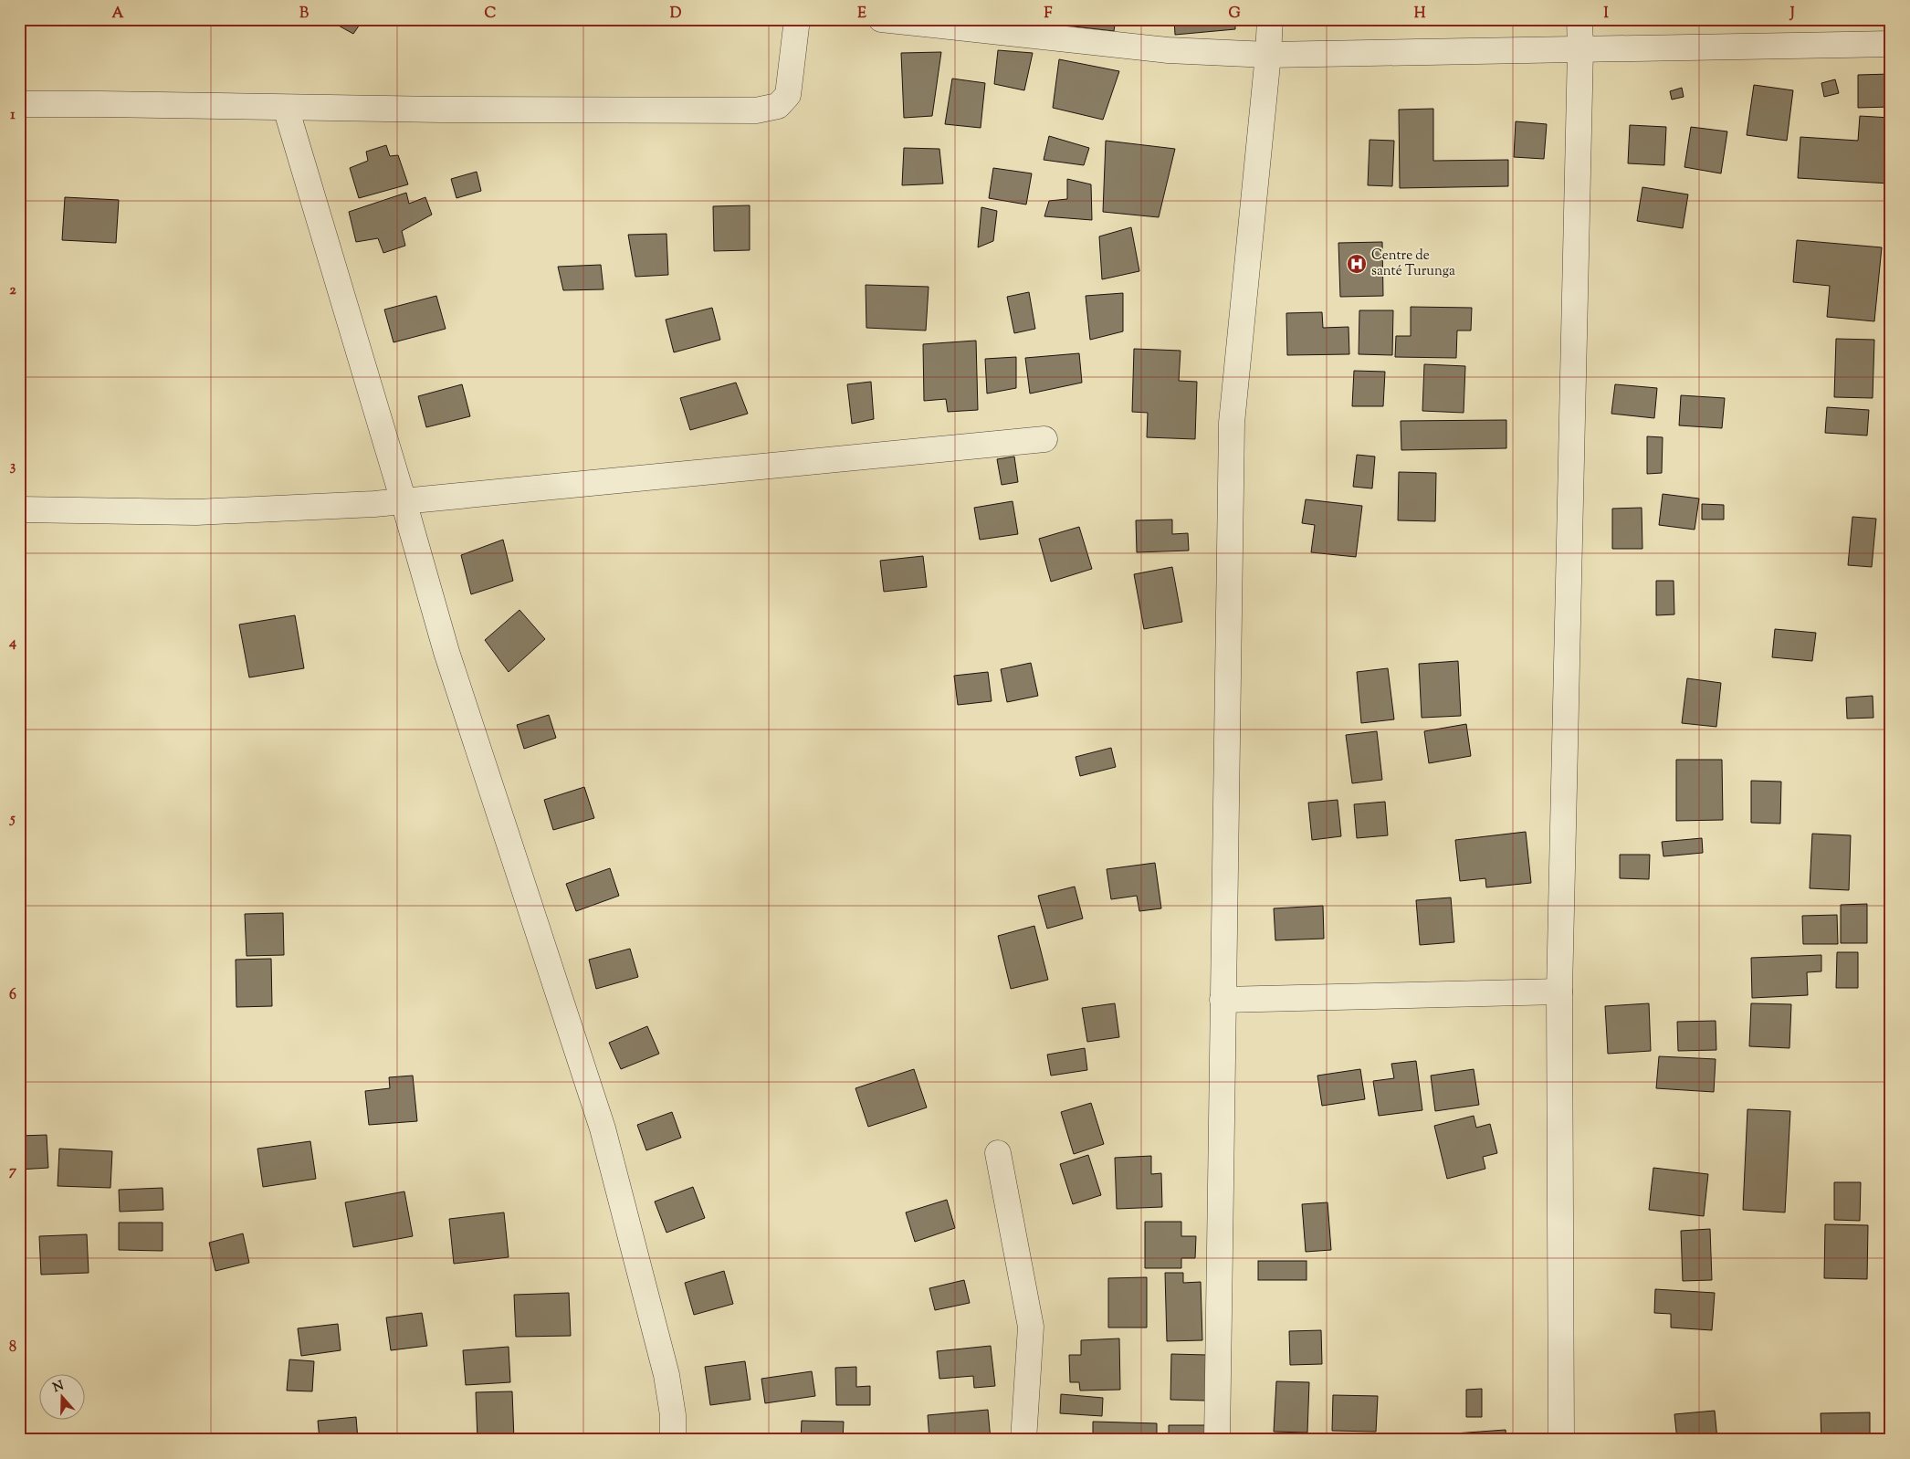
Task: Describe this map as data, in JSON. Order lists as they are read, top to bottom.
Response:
{
  "places": {
    "hospital": ["Centre de santé Turunga"]
  },
  "north": "top",
  "grid": {
    "columns": [
      "A",
      "B",
      "C",
      "D",
      "E",
      "F",
      "G",
      "H",
      "I",
      "J"
    ],
    "rows": [
      "1",
      "2",
      "3",
      "4",
      "5",
      "6",
      "7",
      "8"
    ]
  }
}
